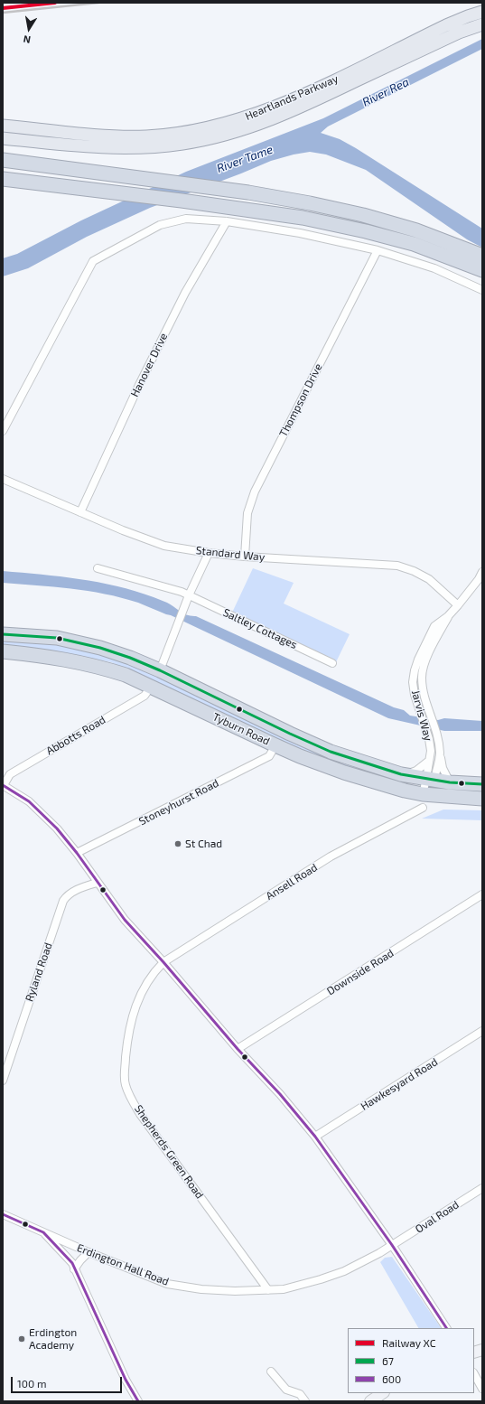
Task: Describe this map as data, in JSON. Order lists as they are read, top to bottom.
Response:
{
  "streets": {
    "highway": ["Tyburn Road"],
    "main road": ["Heartlands Parkway"],
    "street": [
      "Hanover Drive",
      "Thompson Drive",
      "Standard Way",
      "Saltley Cottages",
      "Jarvis Way",
      "Abbotts Road",
      "Stoneyhurst Road",
      "Ansell Road",
      "Ryland Road",
      "Downside Road",
      "Hawkesyard Road",
      "Shepherds Green Road",
      "Oval Road",
      "Erdington Hall Road"
    ]
  },
  "crossings": [
    ["Hanover Drive", "Standard Way"],
    ["Thompson Drive", "Standard Way"],
    ["Standard Way", "Jarvis Way"],
    ["Jarvis Way", "Tyburn Road"],
    ["Tyburn Road", "Abbotts Road"],
    ["Tyburn Road", "Stoneyhurst Road"],
    ["Ansell Road", "Shepherds Green Road"],
    ["Shepherds Green Road", "Erdington Hall Road"],
    ["Oval Road", "Erdington Hall Road"]
  ],
  "water": ["River Rea", "River Tame"],
  "places": ["St Chad", "Erdington Academy"],
  "lines": ["rail line XC", "transit line 67", "transit line 600"],
  "legend": ["Railway XC", "67", "600"],
  "scale_bar": "100 m",
  "north": "bottom"
}
